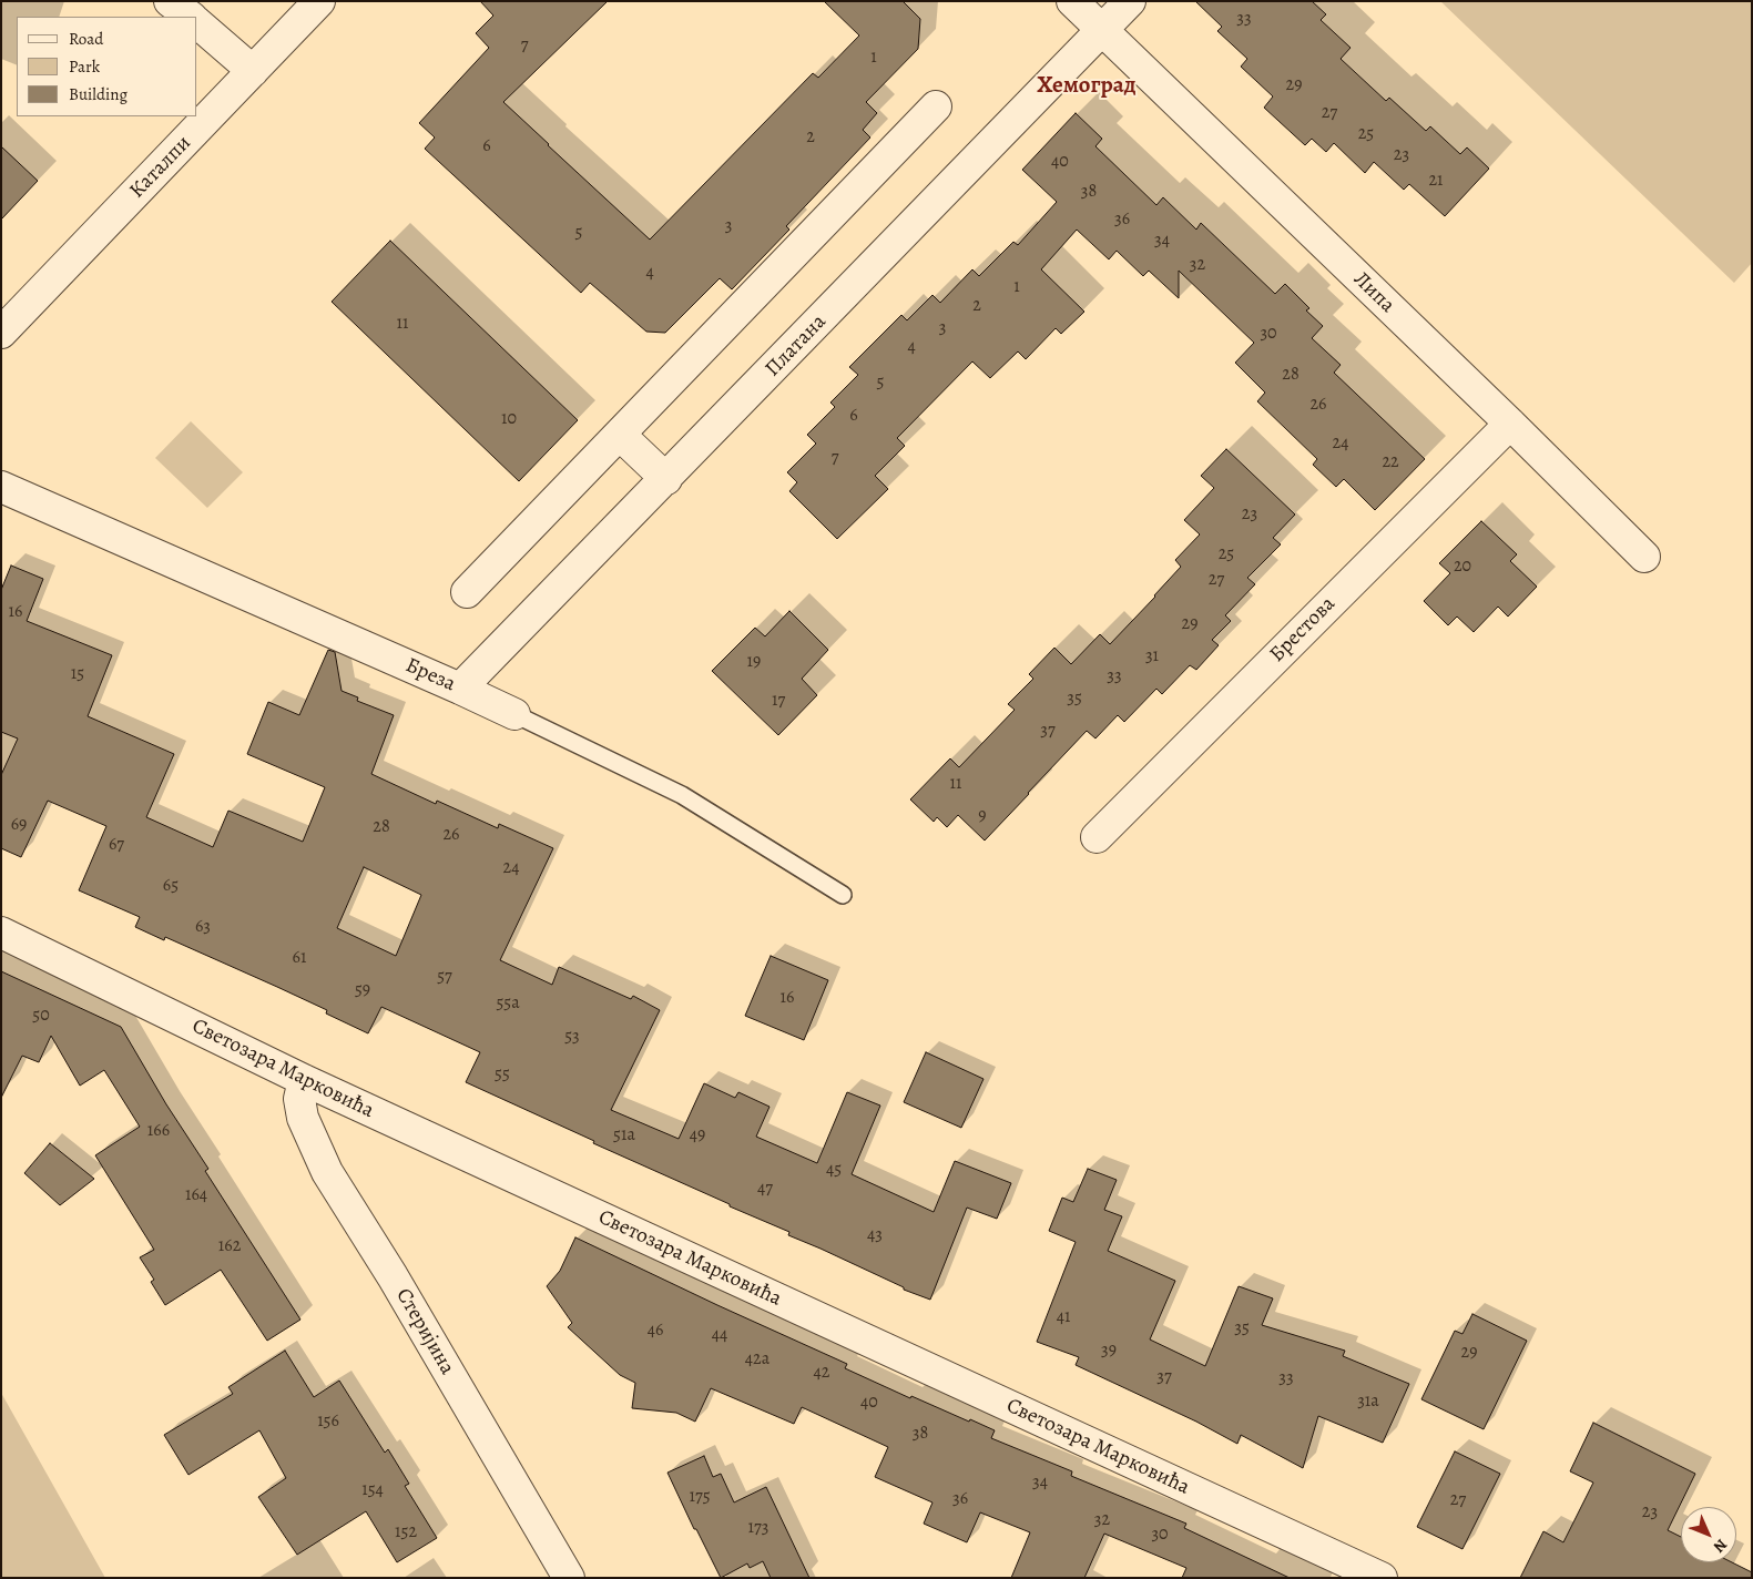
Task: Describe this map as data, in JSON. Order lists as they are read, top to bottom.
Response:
{
  "streets": {
    "street": [
      "Каталпи",
      "Липа",
      "Платана",
      "Брестова",
      "Бреза",
      "Светозара Марковића",
      "Стеријина"
    ]
  },
  "crossings": [
    ["Липа", "Платана"],
    ["Липа", "Брестова"],
    ["Платана", "Бреза"],
    ["Светозара Марковића", "Стеријина"]
  ],
  "districts": ["Хемоград"],
  "house_numbers": [
    "33",
    "7",
    "1",
    "29",
    "27",
    "25",
    "2",
    "6",
    "23",
    "40",
    "21",
    "38",
    "36",
    "3",
    "5",
    "34",
    "32",
    "4",
    "1",
    "2",
    "11",
    "3",
    "30",
    "4",
    "28",
    "5",
    "26",
    "6",
    "10",
    "24",
    "7",
    "22",
    "23",
    "25",
    "20",
    "27",
    "16",
    "29",
    "31",
    "19",
    "15",
    "33",
    "35",
    "17",
    "37",
    "11",
    "9",
    "69",
    "28",
    "26",
    "67",
    "24",
    "65",
    "63",
    "61",
    "57",
    "59",
    "16",
    "55a",
    "50",
    "53",
    "55",
    "166",
    "51a",
    "49",
    "45",
    "47",
    "164",
    "43",
    "162",
    "41",
    "35",
    "46",
    "44",
    "39",
    "29",
    "42a",
    "42",
    "37",
    "33",
    "31a",
    "40",
    "156",
    "38",
    "34",
    "154",
    "175",
    "36",
    "27",
    "23",
    "32",
    "173",
    "152",
    "30"
  ],
  "legend": ["Road", "Park", "Building"],
  "north": "bottom right"
}
